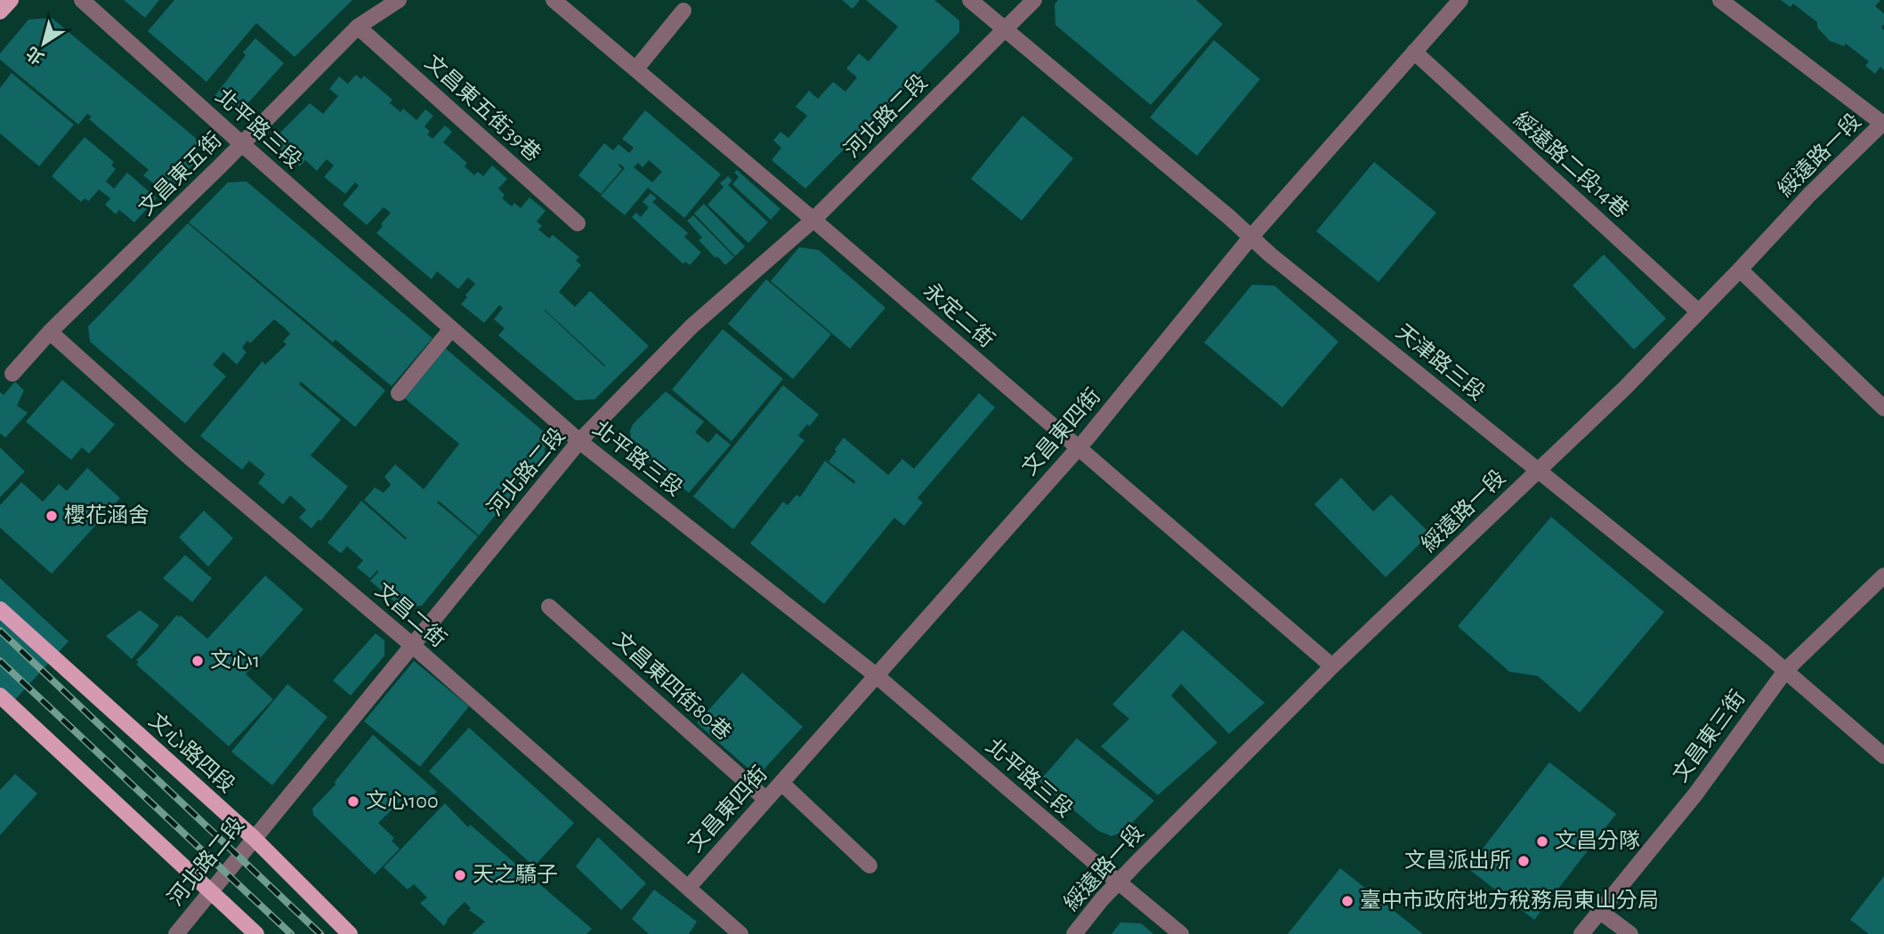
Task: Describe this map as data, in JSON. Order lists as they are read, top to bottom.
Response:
{
  "streets": {
    "main road": ["文心路四段"],
    "street": [
      "文昌東五街39巷",
      "河北路二段",
      "北平路三段",
      "綏遠路一段",
      "綏遠路二段14巷",
      "文昌東五街",
      "永定二街",
      "天津路三段",
      "文昌東四街",
      "文昌二街",
      "文昌東四街80巷",
      "文昌東三街"
    ]
  },
  "crossings": [
    ["文昌東五街39巷", "文昌東五街"],
    ["河北路二段", "北平路三段"],
    ["河北路二段", "永定二街"],
    ["河北路二段", "天津路三段"],
    ["河北路二段", "文昌二街"],
    ["河北路二段", "文心路四段"],
    ["北平路三段", "綏遠路一段"],
    ["北平路三段", "文昌東五街"],
    ["北平路三段", "文昌東四街"],
    ["綏遠路一段", "綏遠路二段14巷"],
    ["綏遠路一段", "永定二街"],
    ["綏遠路一段", "天津路三段"],
    ["綏遠路二段14巷", "文昌東四街"],
    ["文昌東五街", "文昌二街"],
    ["永定二街", "文昌東四街"],
    ["天津路三段", "文昌東四街"],
    ["天津路三段", "文昌東三街"],
    ["文昌東四街", "文昌二街"],
    ["文昌東四街", "文昌東四街80巷"]
  ],
  "places": [
    "櫻花涵舍",
    "文心1",
    "文心100",
    "文昌分隊",
    "文昌派出所",
    "天之驕子",
    "臺中市政府地方稅務局東山分局"
  ],
  "north": "bottom left"
}
